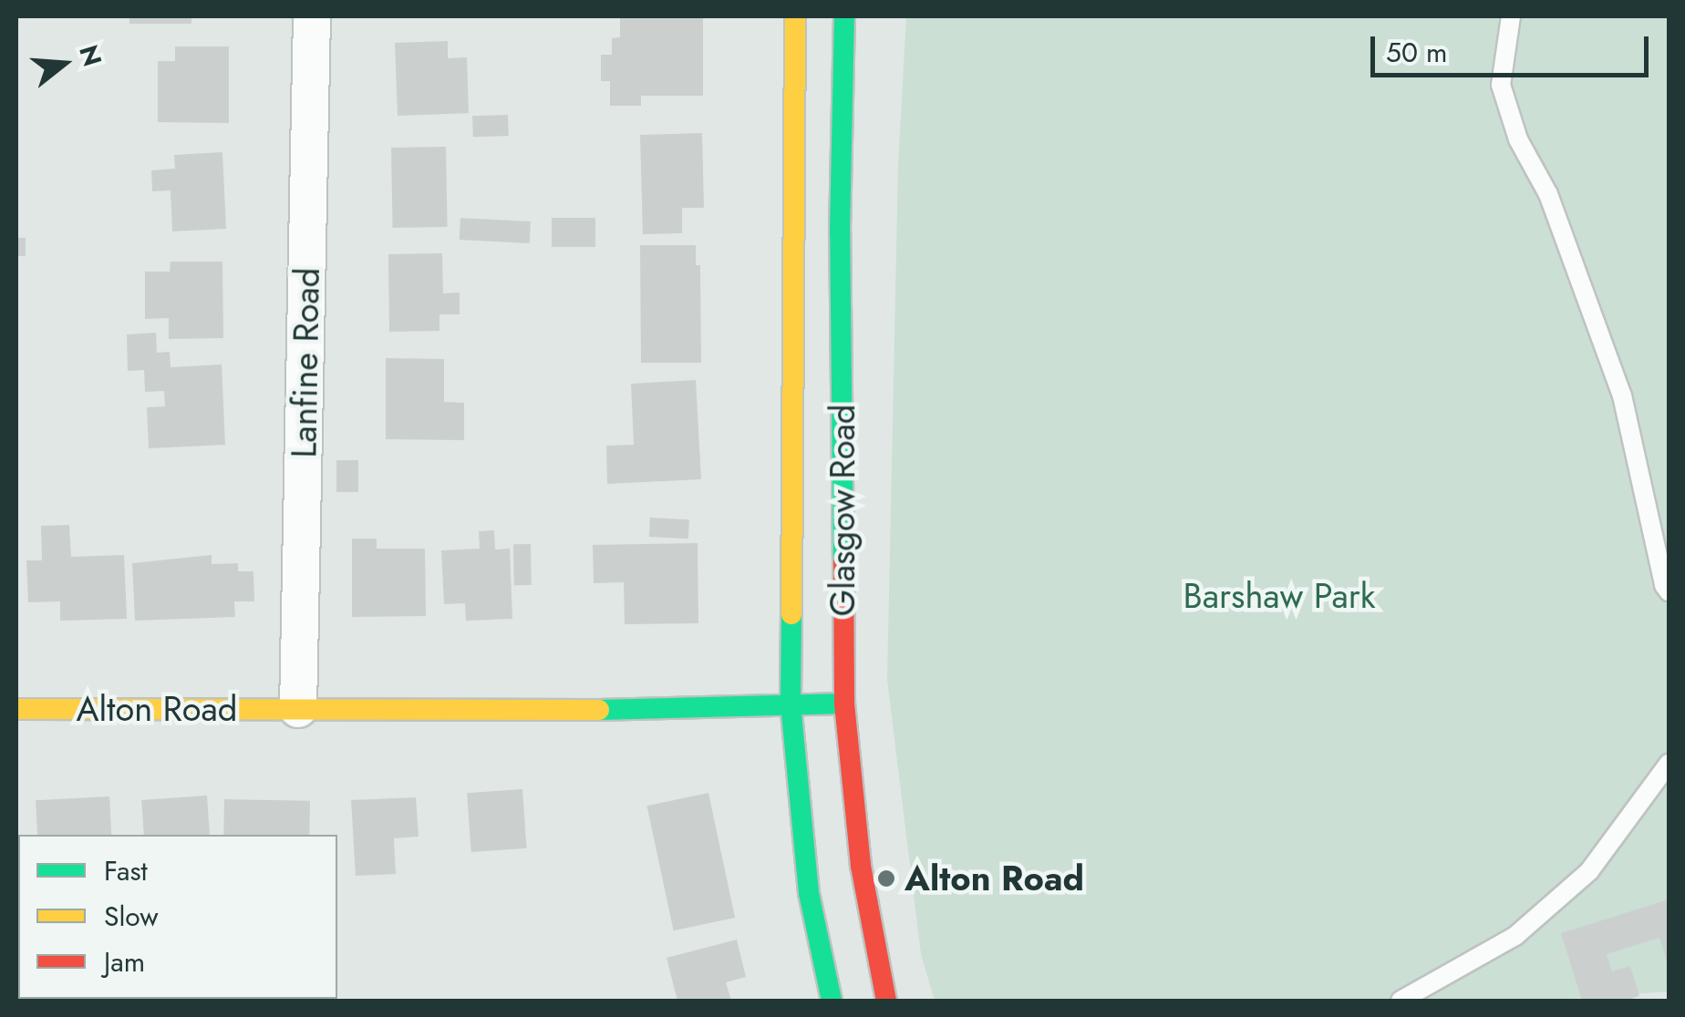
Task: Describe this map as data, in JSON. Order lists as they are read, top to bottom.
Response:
{
  "streets": {
    "main road": ["Glasgow Road", "Alton Road"],
    "street": ["Lanfine Road"]
  },
  "crossings": [
    ["Lanfine Road", "Alton Road"],
    ["Glasgow Road", "Alton Road"]
  ],
  "parks": ["Barshaw Park"],
  "places": ["Alton Road"],
  "legend": ["Fast", "Slow", "Jam"],
  "scale_bar": "50 m",
  "north": "right"
}
